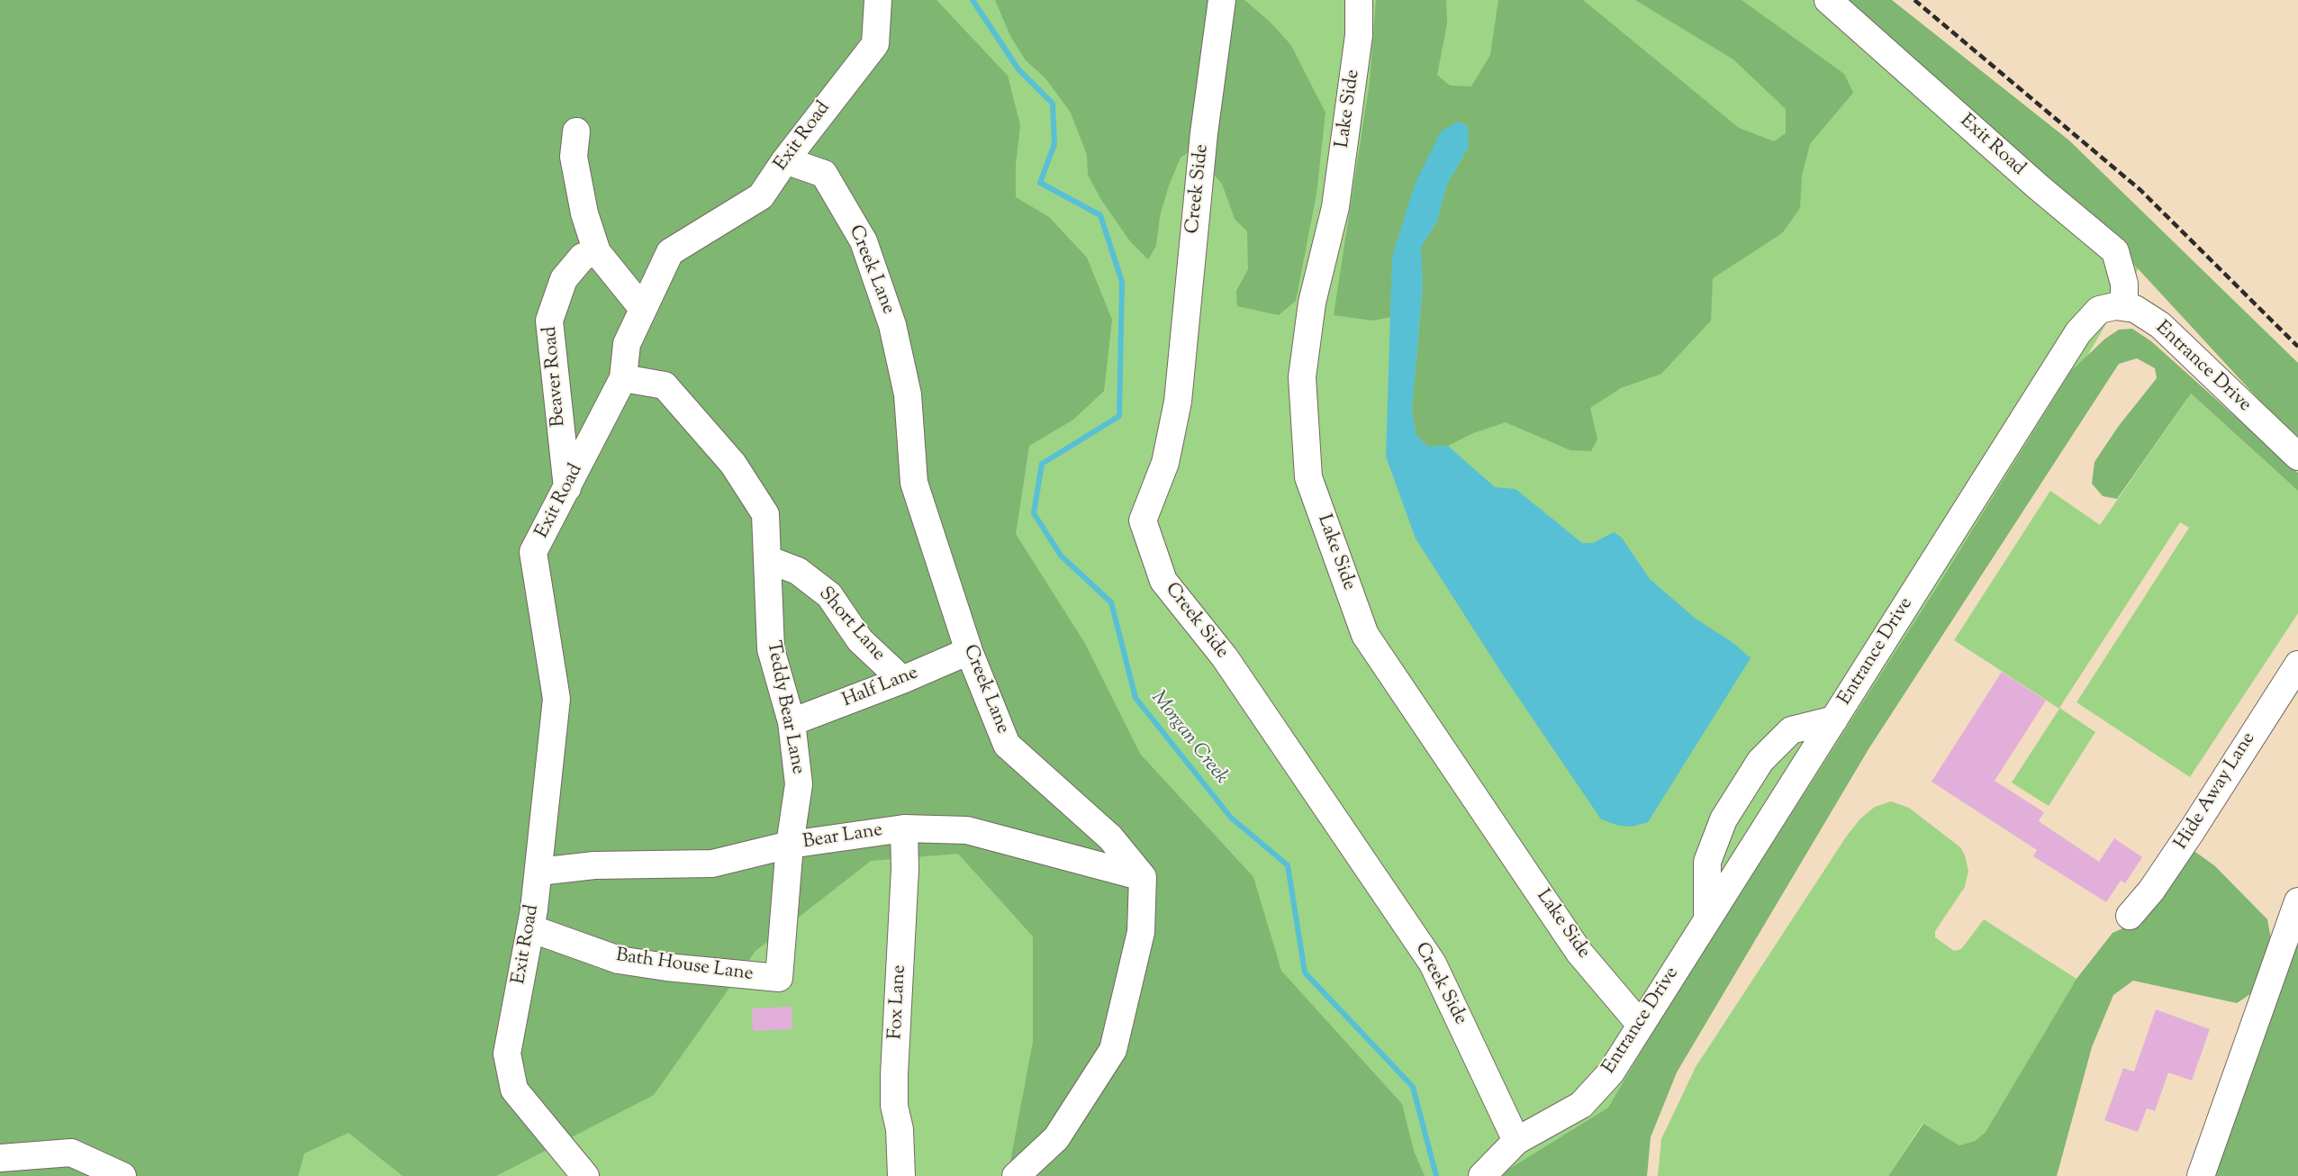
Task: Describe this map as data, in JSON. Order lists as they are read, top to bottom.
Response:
{
  "streets": {
    "street": [
      "Lake Side",
      "Exit Road",
      "Creek Side",
      "Creek Lane",
      "Entrance Drive",
      "Beaver Road",
      "Short Lane",
      "Half Lane",
      "Teddy Bear Lane",
      "Hide Away Lane",
      "Bear Lane",
      "Bath House Lane",
      "Fox Lane"
    ]
  },
  "crossings": [
    ["Lake Side", "Entrance Drive"],
    ["Exit Road", "Creek Lane"],
    ["Exit Road", "Entrance Drive"],
    ["Exit Road", "Beaver Road"],
    ["Exit Road", "Teddy Bear Lane"],
    ["Exit Road", "Bear Lane"],
    ["Exit Road", "Bath House Lane"],
    ["Creek Side", "Entrance Drive"],
    ["Creek Lane", "Half Lane"],
    ["Creek Lane", "Bear Lane"],
    ["Short Lane", "Half Lane"],
    ["Short Lane", "Teddy Bear Lane"],
    ["Half Lane", "Teddy Bear Lane"],
    ["Teddy Bear Lane", "Bear Lane"],
    ["Teddy Bear Lane", "Bath House Lane"],
    ["Bear Lane", "Fox Lane"]
  ],
  "water": ["Morgan Creek"]
}
